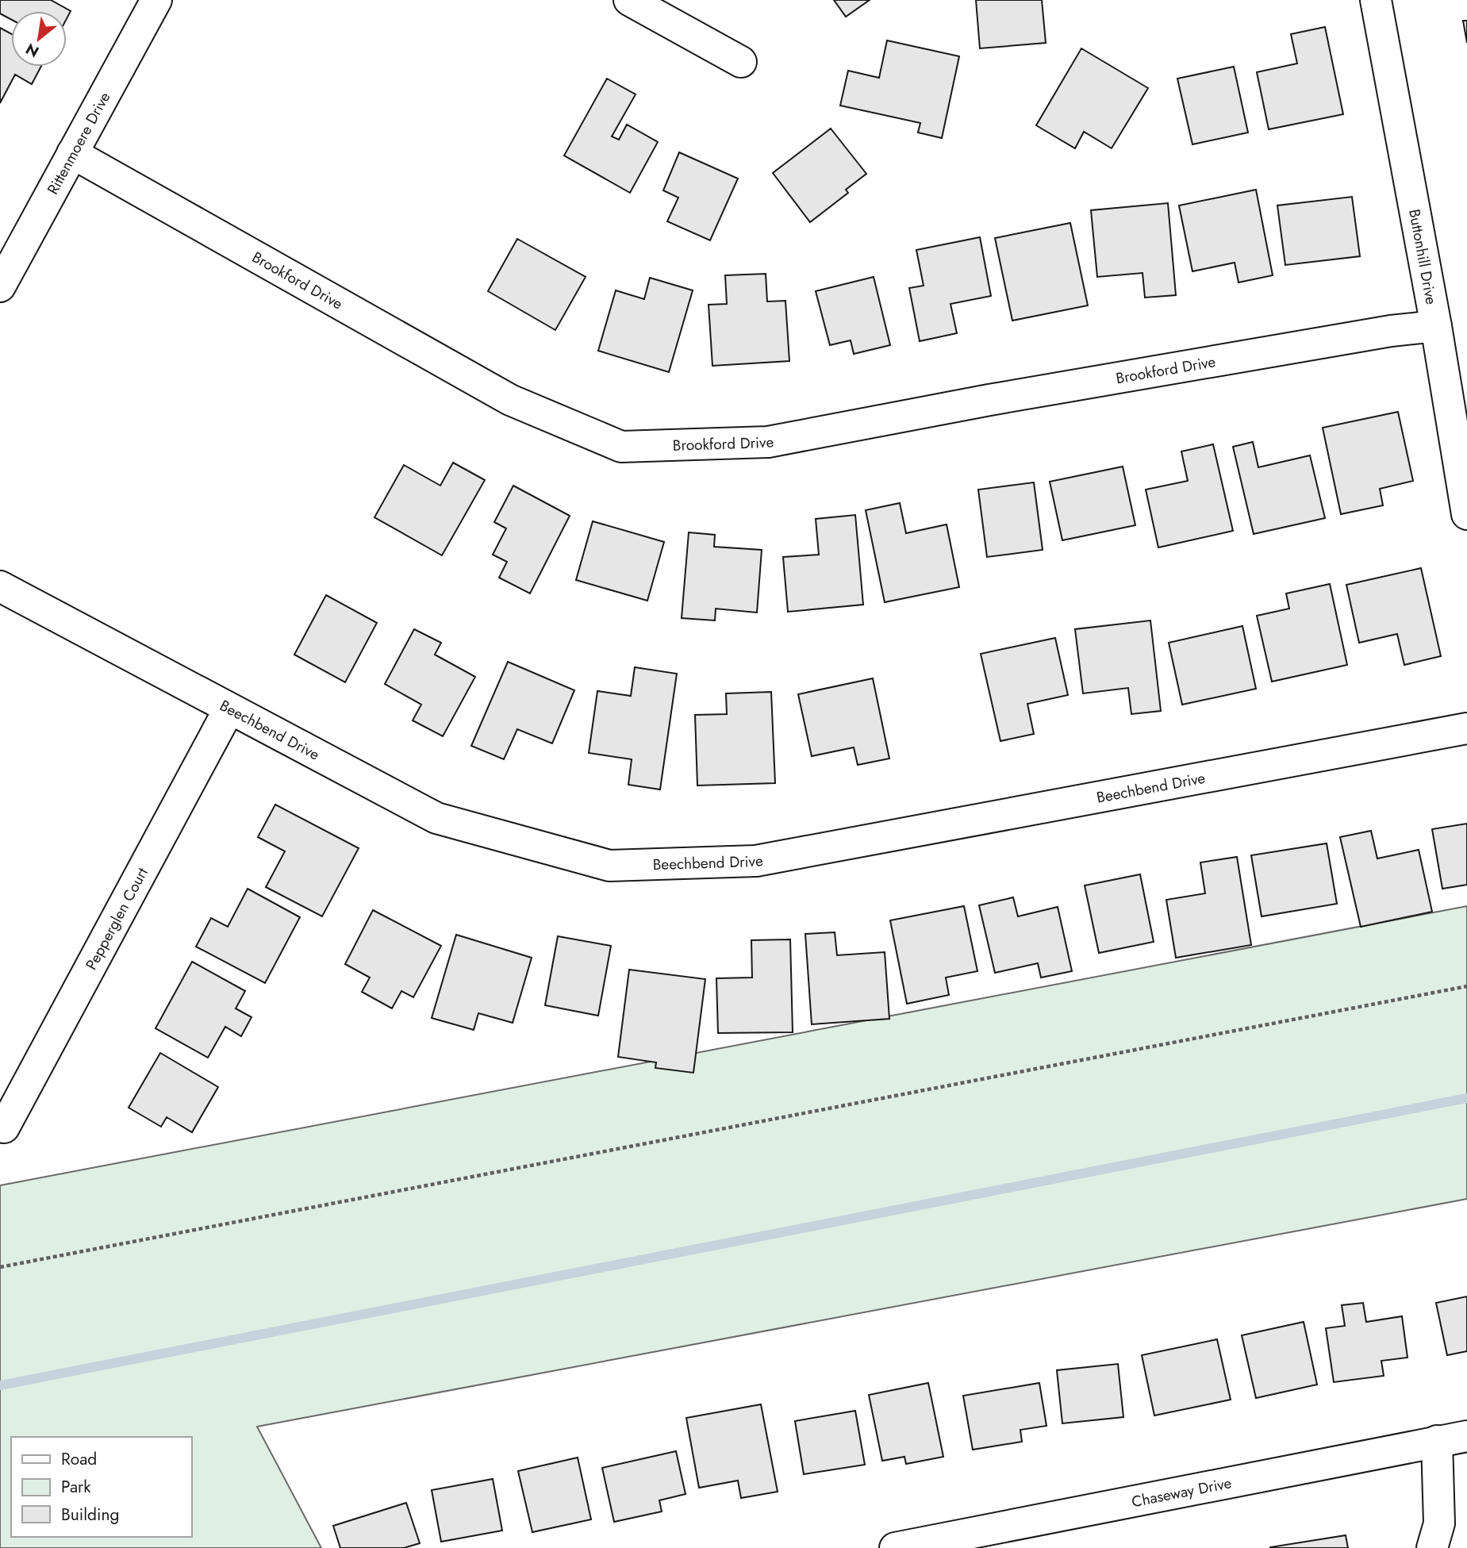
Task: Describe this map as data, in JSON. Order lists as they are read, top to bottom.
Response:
{
  "streets": {
    "street": [
      "Rittenmoere Drive",
      "Buttonhill Drive",
      "Brookford Drive",
      "Beechbend Drive",
      "Pepperglen Court",
      "Chaseway Drive"
    ]
  },
  "crossings": [
    ["Rittenmoere Drive", "Brookford Drive"],
    ["Buttonhill Drive", "Brookford Drive"],
    ["Beechbend Drive", "Pepperglen Court"]
  ],
  "legend": ["Road", "Park", "Building"],
  "north": "bottom left"
}
